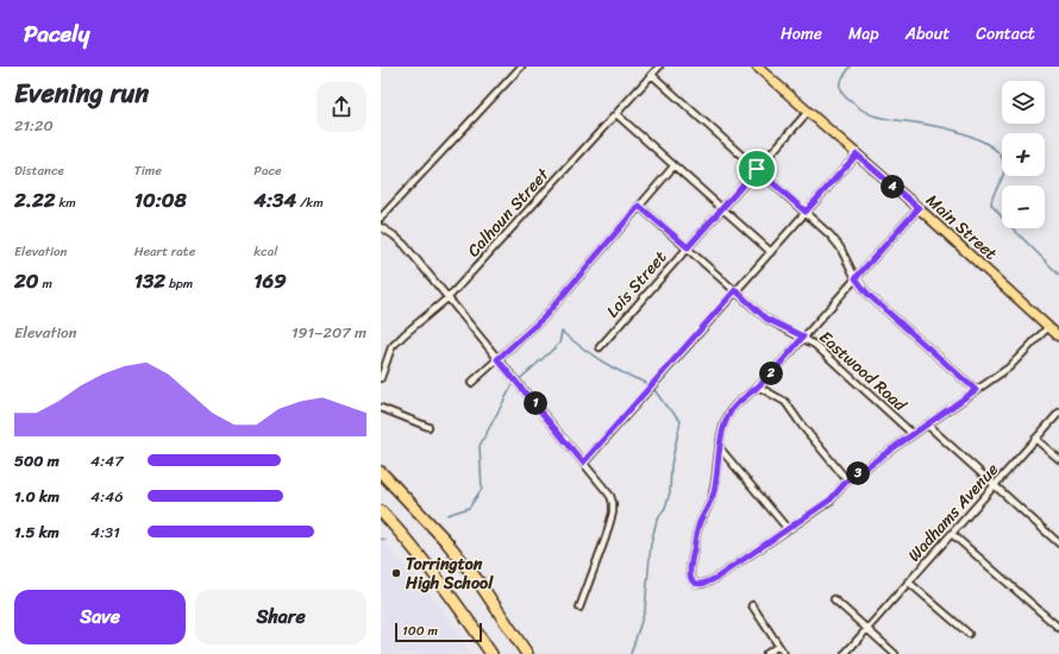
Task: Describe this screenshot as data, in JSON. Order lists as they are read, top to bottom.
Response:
{
  "streets": {
    "main road": ["Main Street"],
    "street": [
      "Calhoun Street",
      "Lois Street",
      "Eastwood Road",
      "Wadhams Avenue"
    ]
  },
  "crossings": [
    ["Main Street", "Lois Street"],
    ["Lois Street", "Eastwood Road"]
  ],
  "places": ["Torrington High School"],
  "scale_bar": "100 m",
  "page": {
    "header": "Pacely",
    "nav": [
      "Home",
      "Map",
      "About",
      "Contact"
    ],
    "heading": ["Evening run", "21:20"],
    "map_buttons": ["+", "−"],
    "stats": [
      ["Distance", "2.22 km"],
      ["Time", "10:08"],
      ["Pace", "4:34 /km"],
      ["Elevation", "20 m"],
      ["Heart rate", "132 bpm"],
      ["kcal", "169"]
    ],
    "pins": [
      "4",
      "2",
      "1",
      "3"
    ],
    "chart": ["Elevation", "191–207 m"],
    "list": [
      {
        "name": "500 m",
        "note": "4:47"
      },
      {
        "name": "1.0 km",
        "note": "4:46"
      },
      {
        "name": "1.5 km",
        "note": "4:31"
      }
    ],
    "buttons": ["Save", "Share"],
    "scale": "100 m"
  }
}
